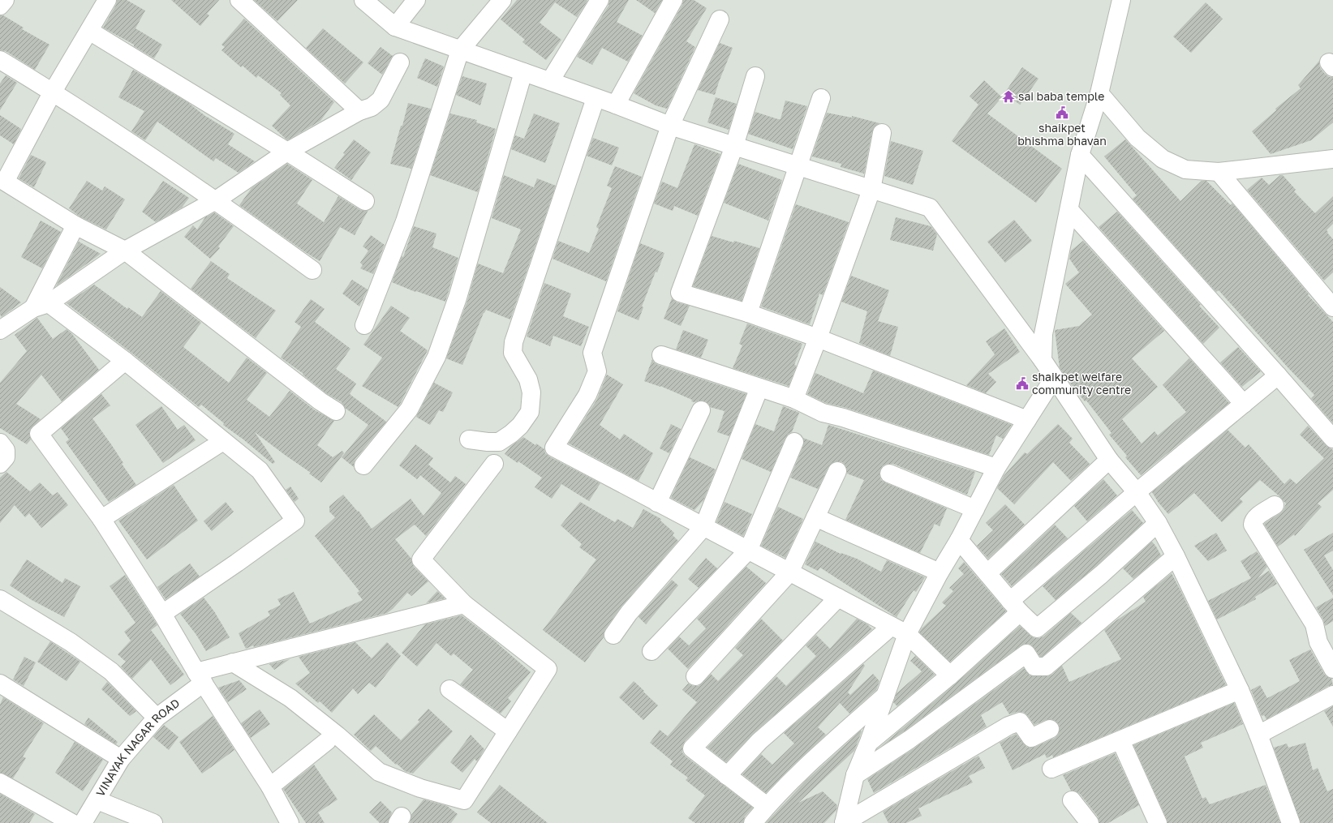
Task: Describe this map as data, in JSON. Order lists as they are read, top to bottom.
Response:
{
  "streets": {
    "street": ["VINAYAK NAGAR ROAD"]
  },
  "places": {
    "temple": ["sai baba temple"],
    "public building": ["shaikpet bhishma bhavan", "shaikpet welfare community centre"]
  }
}
